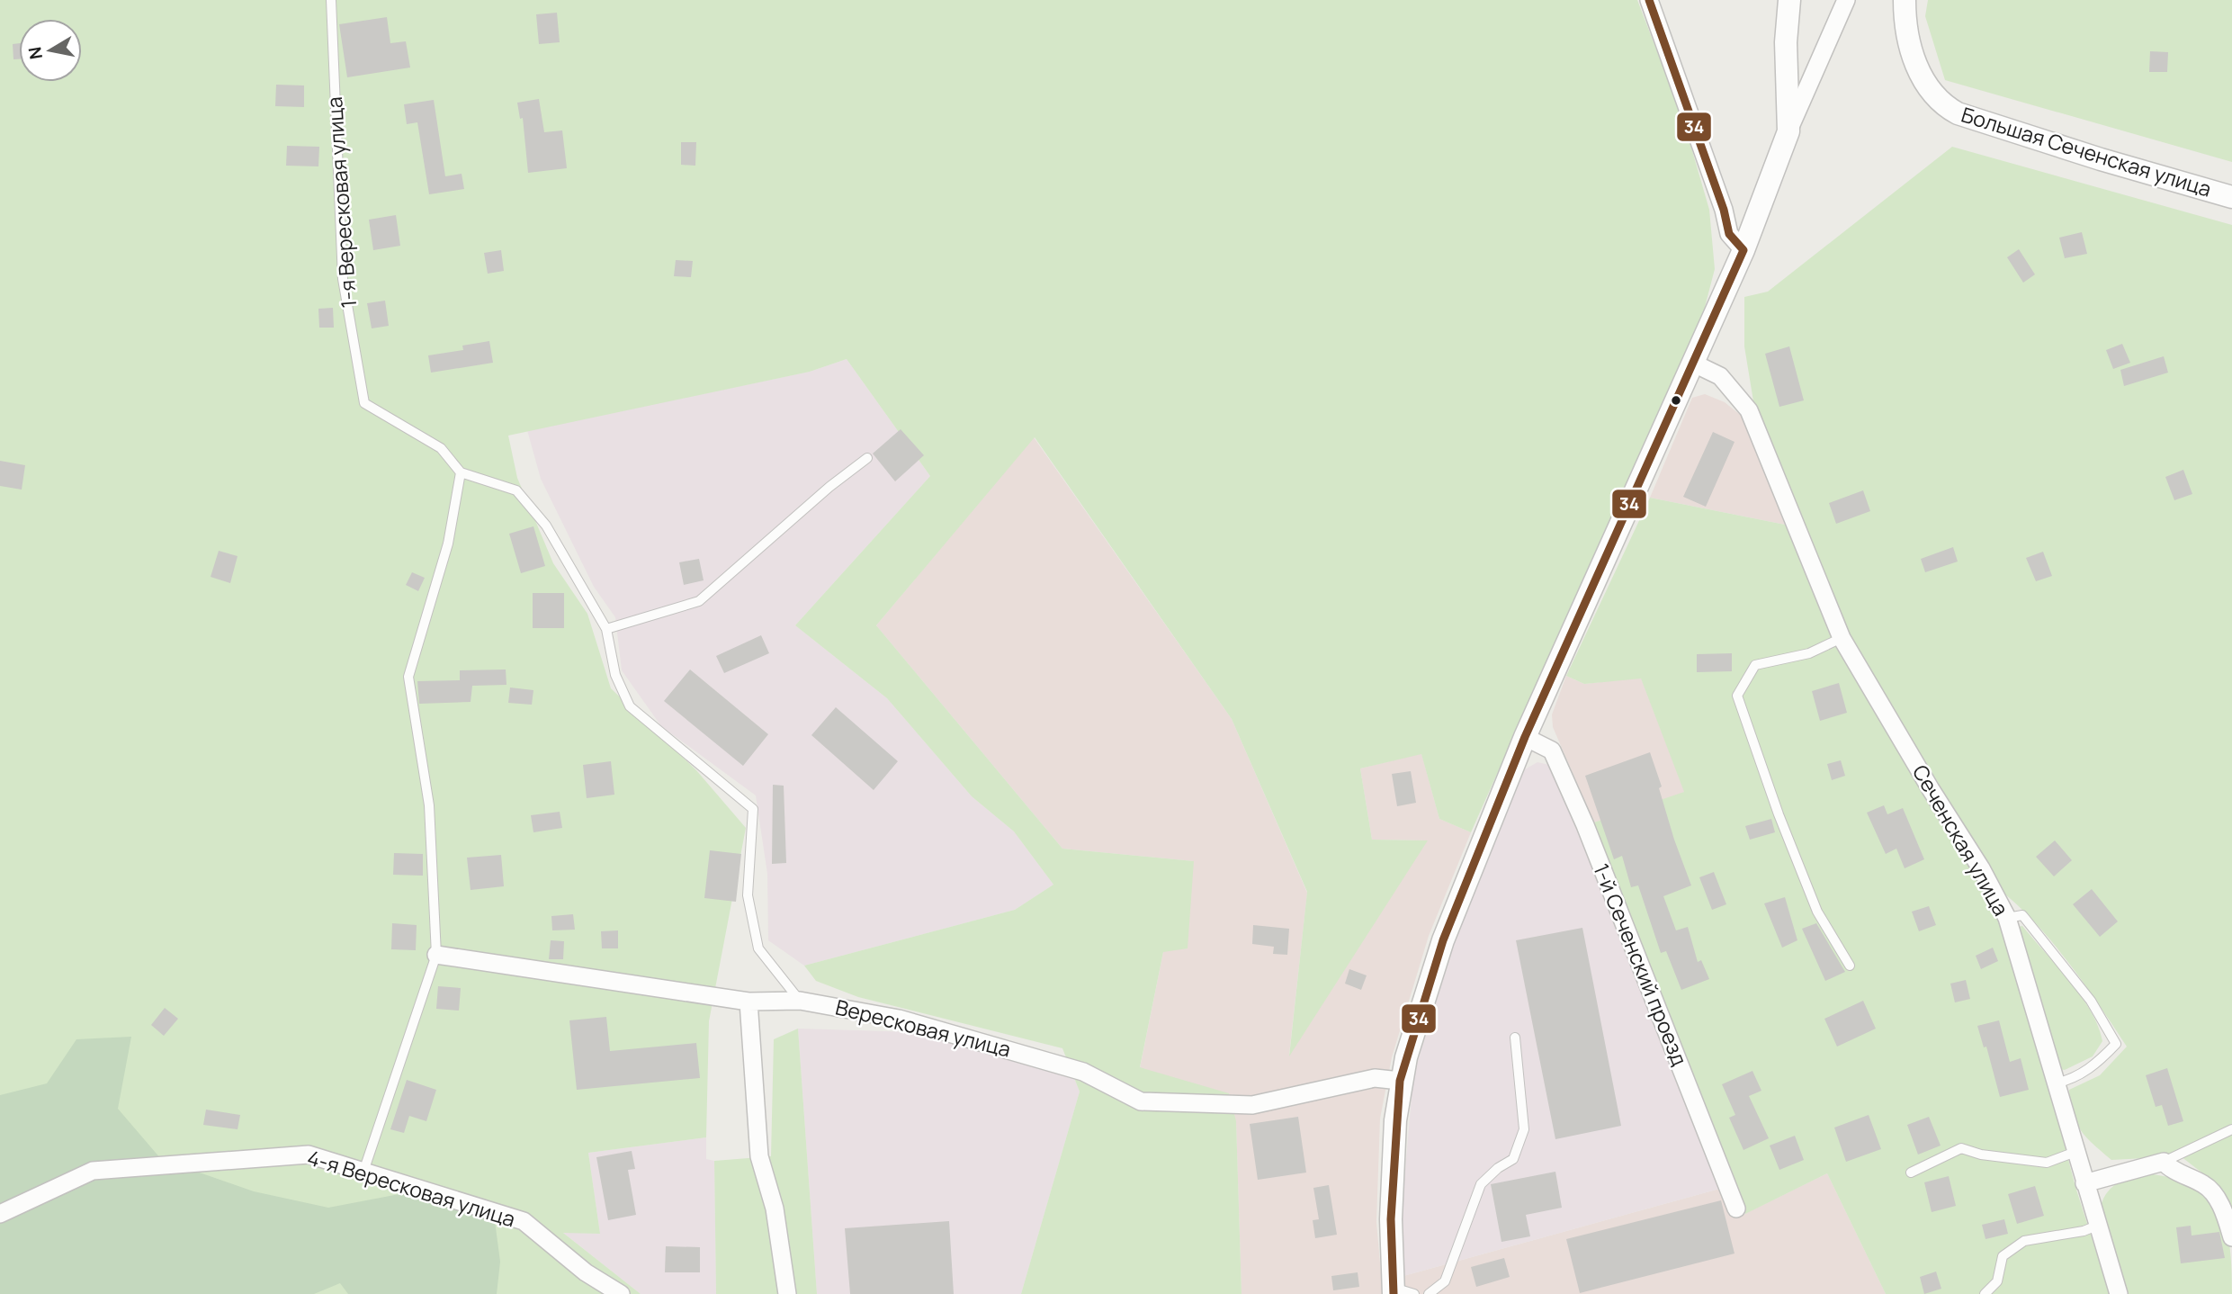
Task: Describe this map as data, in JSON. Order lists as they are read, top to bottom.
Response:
{
  "streets": {
    "street": [
      "Большая Сеченская улица",
      "Сеченская улица",
      "1-й Сеченский проезд",
      "Вересковая улица",
      "4-я Вересковая улица"
    ],
    "lane": ["1-я Вересковая улица"]
  },
  "lines": ["transit line 34"],
  "north": "left"
}
